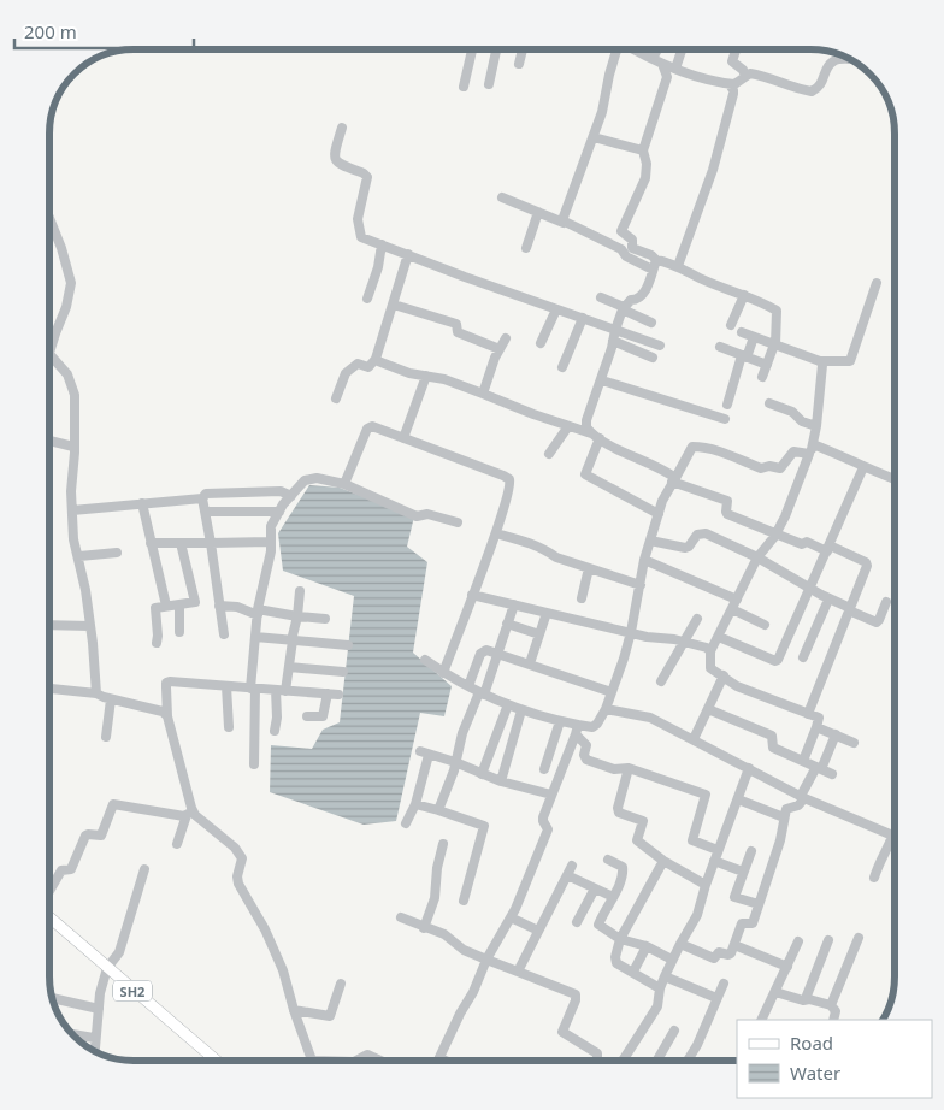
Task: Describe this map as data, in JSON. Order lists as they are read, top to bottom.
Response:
{
  "streets": {
    "main road": ["SH2"]
  },
  "legend": ["Road", "Water"],
  "scale_bar": "200 m"
}
